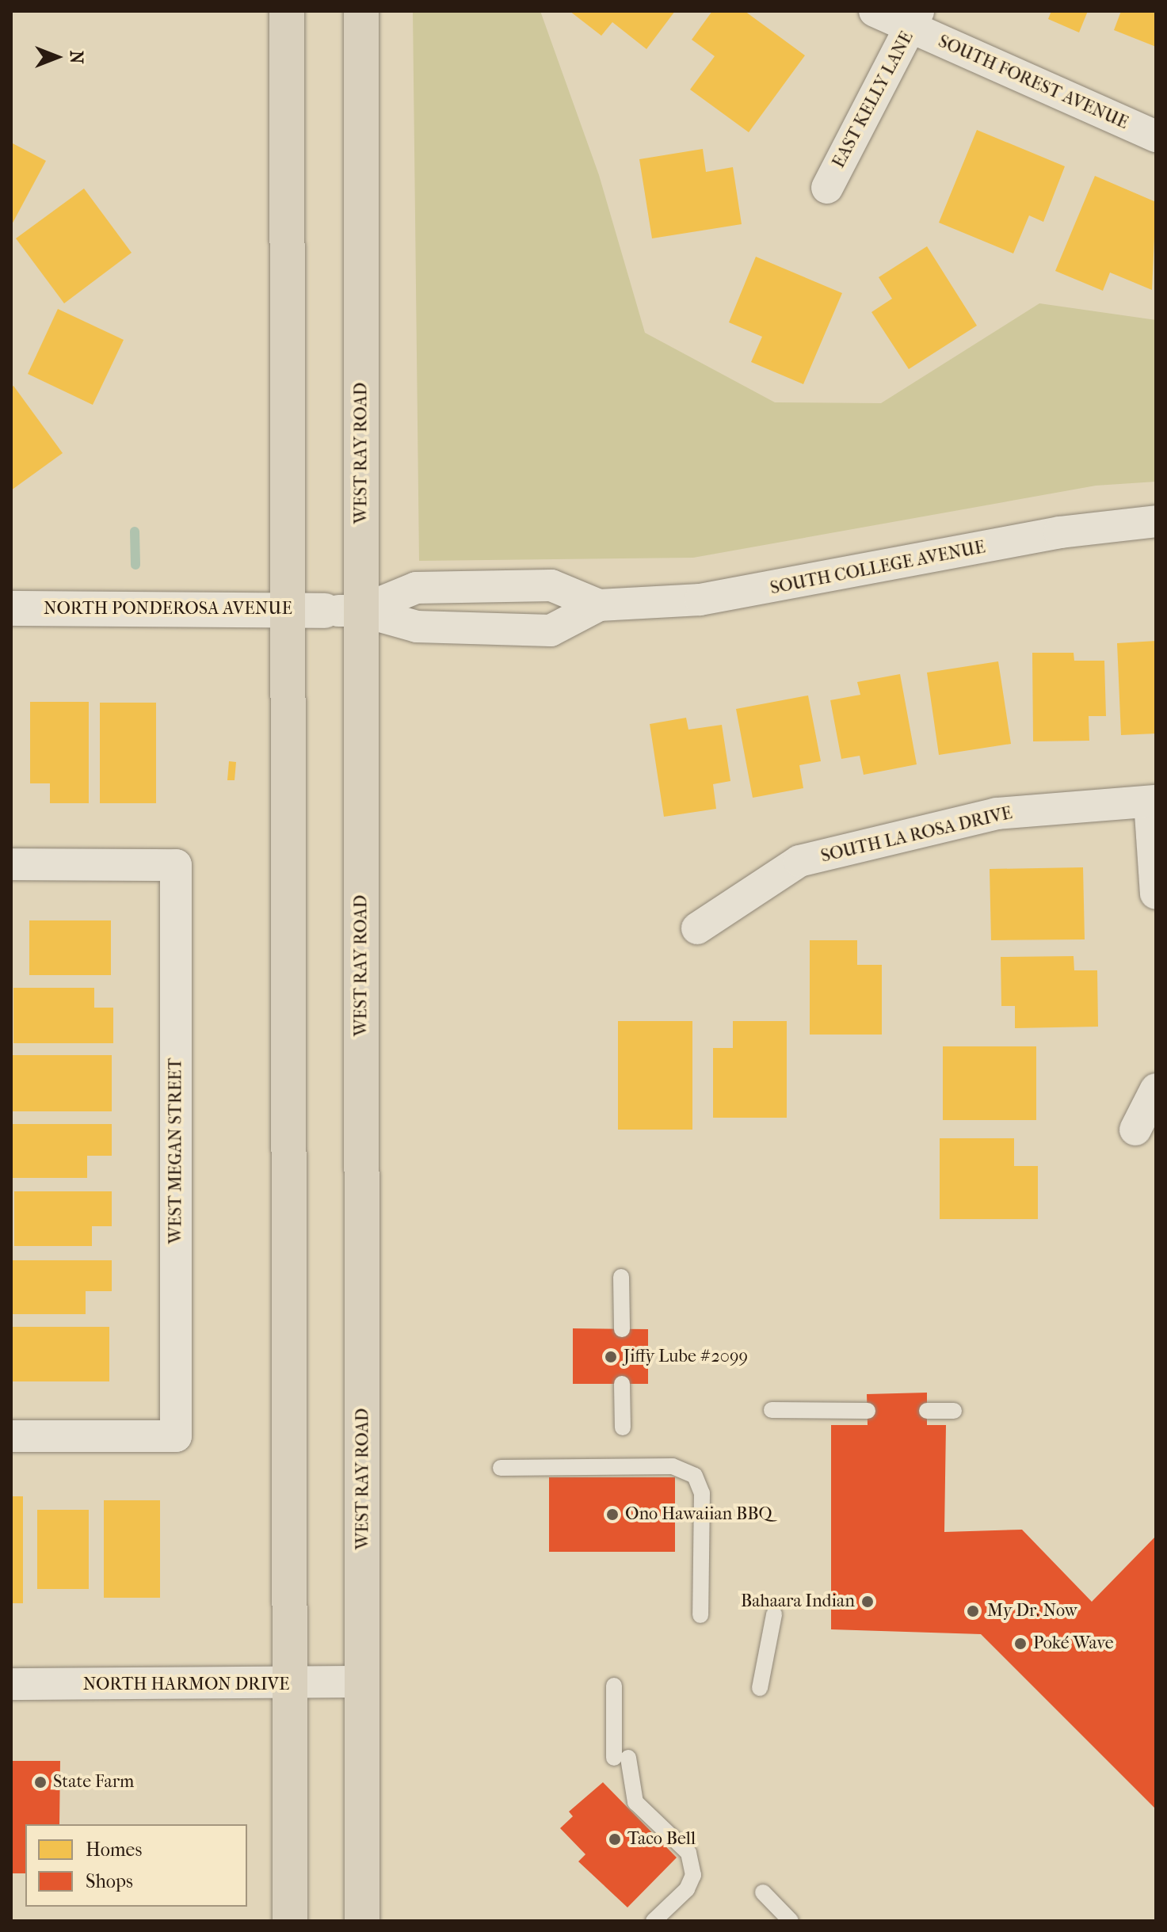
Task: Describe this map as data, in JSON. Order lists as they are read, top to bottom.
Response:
{
  "streets": {
    "main road": ["WEST RAY ROAD"],
    "street": [
      "SOUTH FOREST AVENUE",
      "EAST KELLY LANE",
      "SOUTH COLLEGE AVENUE",
      "NORTH PONDEROSA AVENUE",
      "SOUTH LA ROSA DRIVE",
      "WEST MEGAN STREET",
      "NORTH HARMON DRIVE"
    ]
  },
  "crossings": [
    ["SOUTH FOREST AVENUE", "EAST KELLY LANE"],
    ["WEST RAY ROAD", "SOUTH COLLEGE AVENUE"],
    ["WEST RAY ROAD", "NORTH HARMON DRIVE"],
    ["SOUTH COLLEGE AVENUE", "NORTH PONDEROSA AVENUE"]
  ],
  "places": [
    "Jiffy Lube #2099",
    "Ono Hawaiian BBQ",
    "Bahaara Indian",
    "My Dr. Now",
    "Poké Wave",
    "State Farm",
    "Taco Bell"
  ],
  "legend": ["Homes", "Shops"],
  "north": "right"
}
